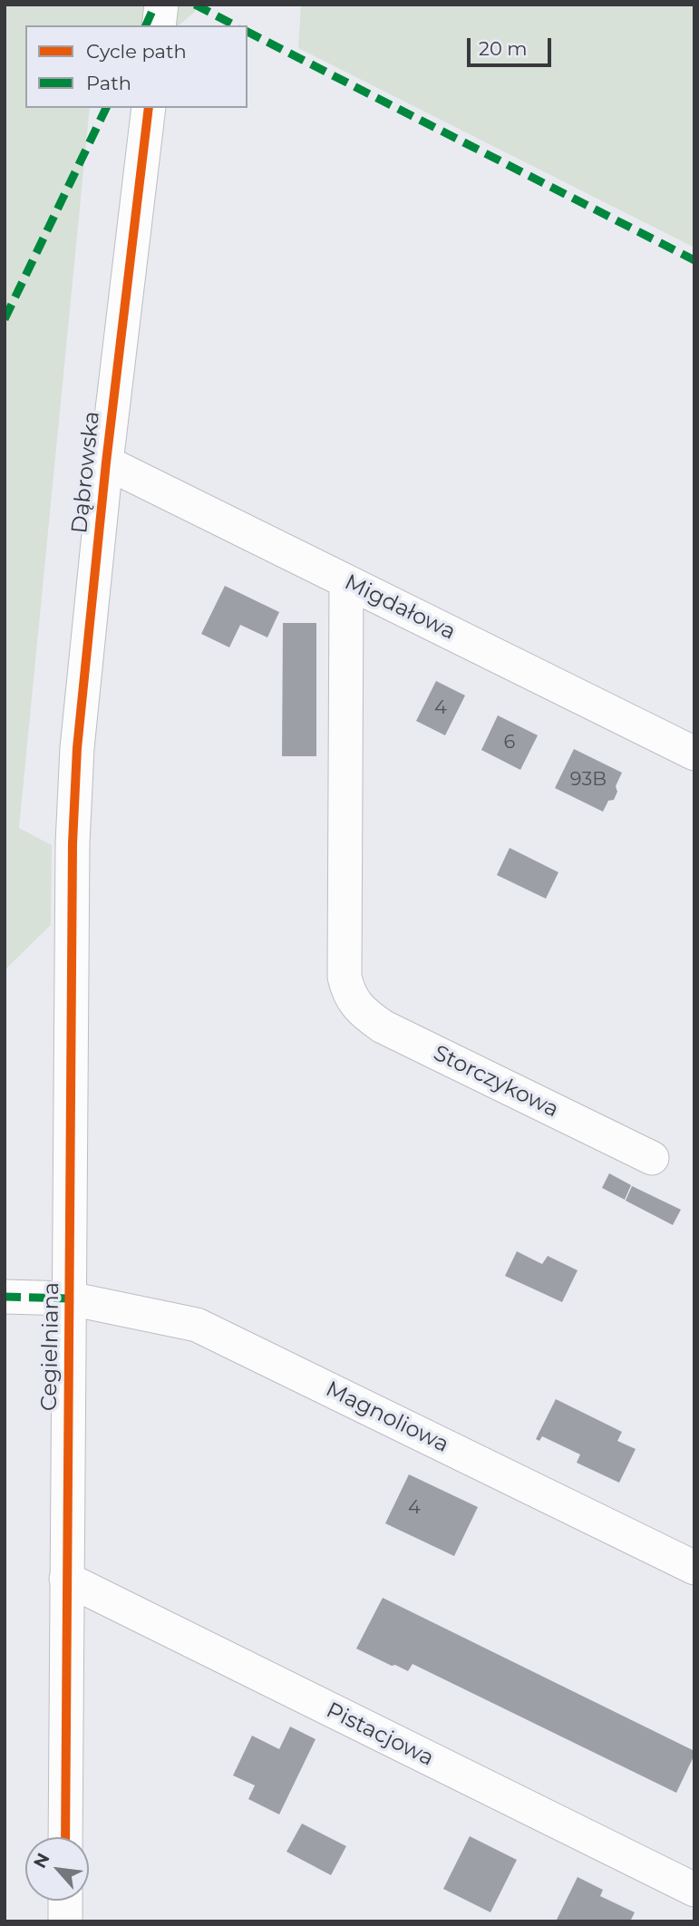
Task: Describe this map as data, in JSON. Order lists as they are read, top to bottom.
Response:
{
  "streets": {
    "street": [
      "Dąbrowska",
      "Migdałowa",
      "Storczykowa",
      "Cegielniana",
      "Magnoliowa",
      "Pistacjowa"
    ]
  },
  "crossings": [
    ["Dąbrowska", "Migdałowa"],
    ["Dąbrowska", "Cegielniana"],
    ["Migdałowa", "Storczykowa"],
    ["Cegielniana", "Magnoliowa"],
    ["Cegielniana", "Pistacjowa"]
  ],
  "house_numbers": [
    "4",
    "6",
    "93B",
    "4"
  ],
  "legend": ["Cycle path", "Path"],
  "scale_bar": "20 m",
  "north": "top left"
}
